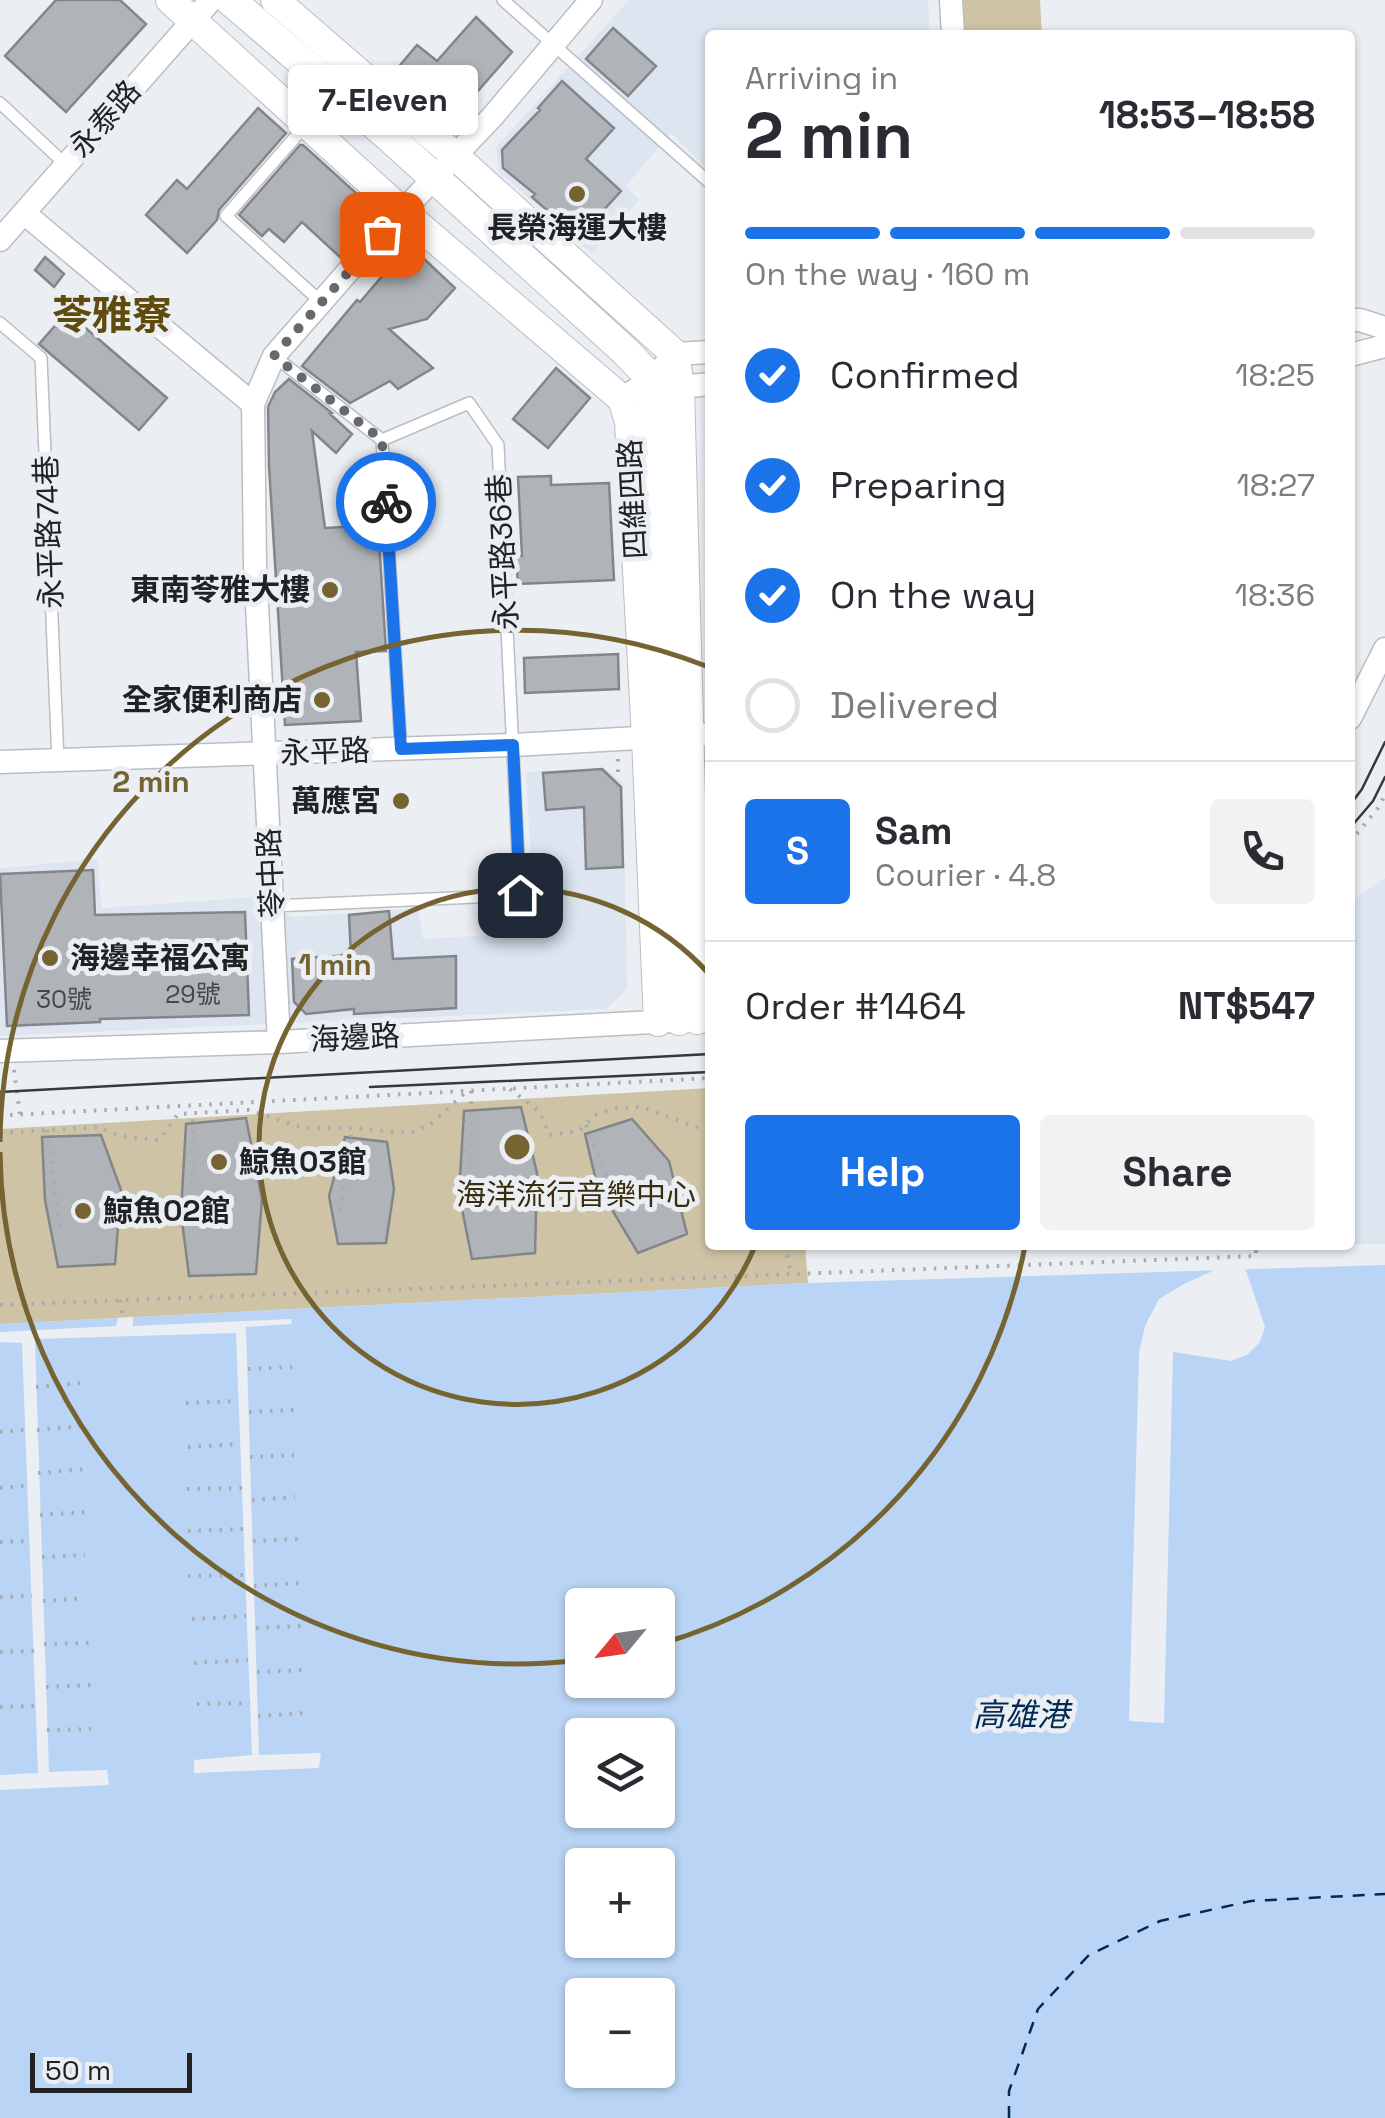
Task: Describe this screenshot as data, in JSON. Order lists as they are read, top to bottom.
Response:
{
  "streets": {
    "main road": ["四維四路"],
    "street": [
      "永泰路",
      "永平路",
      "苓中路",
      "海邊路"
    ],
    "lane": ["永平路74巷", "永平路36巷"]
  },
  "crossings": [
    ["永泰路", "四維四路"],
    ["四維四路", "永平路"],
    ["四維四路", "苓中路"],
    ["四維四路", "海邊路"],
    ["永平路74巷", "永平路"],
    ["永平路36巷", "永平路"],
    ["永平路", "苓中路"],
    ["苓中路", "海邊路"]
  ],
  "districts": ["苓雅寮"],
  "water": ["高雄港"],
  "parks": ["海洋流行音樂中心"],
  "places": [
    "長榮海運大樓",
    "7-Eleven",
    "東南苓雅大樓",
    "全家便利商店",
    "萬應宮",
    "海邊幸福公寓",
    "鯨魚03館",
    "鯨魚02館"
  ],
  "house_numbers": ["29號", "30號"],
  "scale_bar": "50 m",
  "north": "bottom left",
  "page": {
    "heading": ["2 min", "Arriving in", "18:53–18:58"],
    "panel": [
      "Sam",
      "Courier · 4.8",
      "Order #1464",
      "NT$547"
    ],
    "bubble": "7-Eleven",
    "bar": "On the way · 160 m",
    "list": [
      ["Confirmed", "18:25"],
      ["Preparing", "18:27"],
      ["On the way", "18:36"],
      "Delivered"
    ],
    "round": "S",
    "buttons": ["Help", "Share"],
    "map_buttons": ["+", "−"],
    "scale": "50 m"
  },
  "rings": ["2 min", "1 min"]
}
